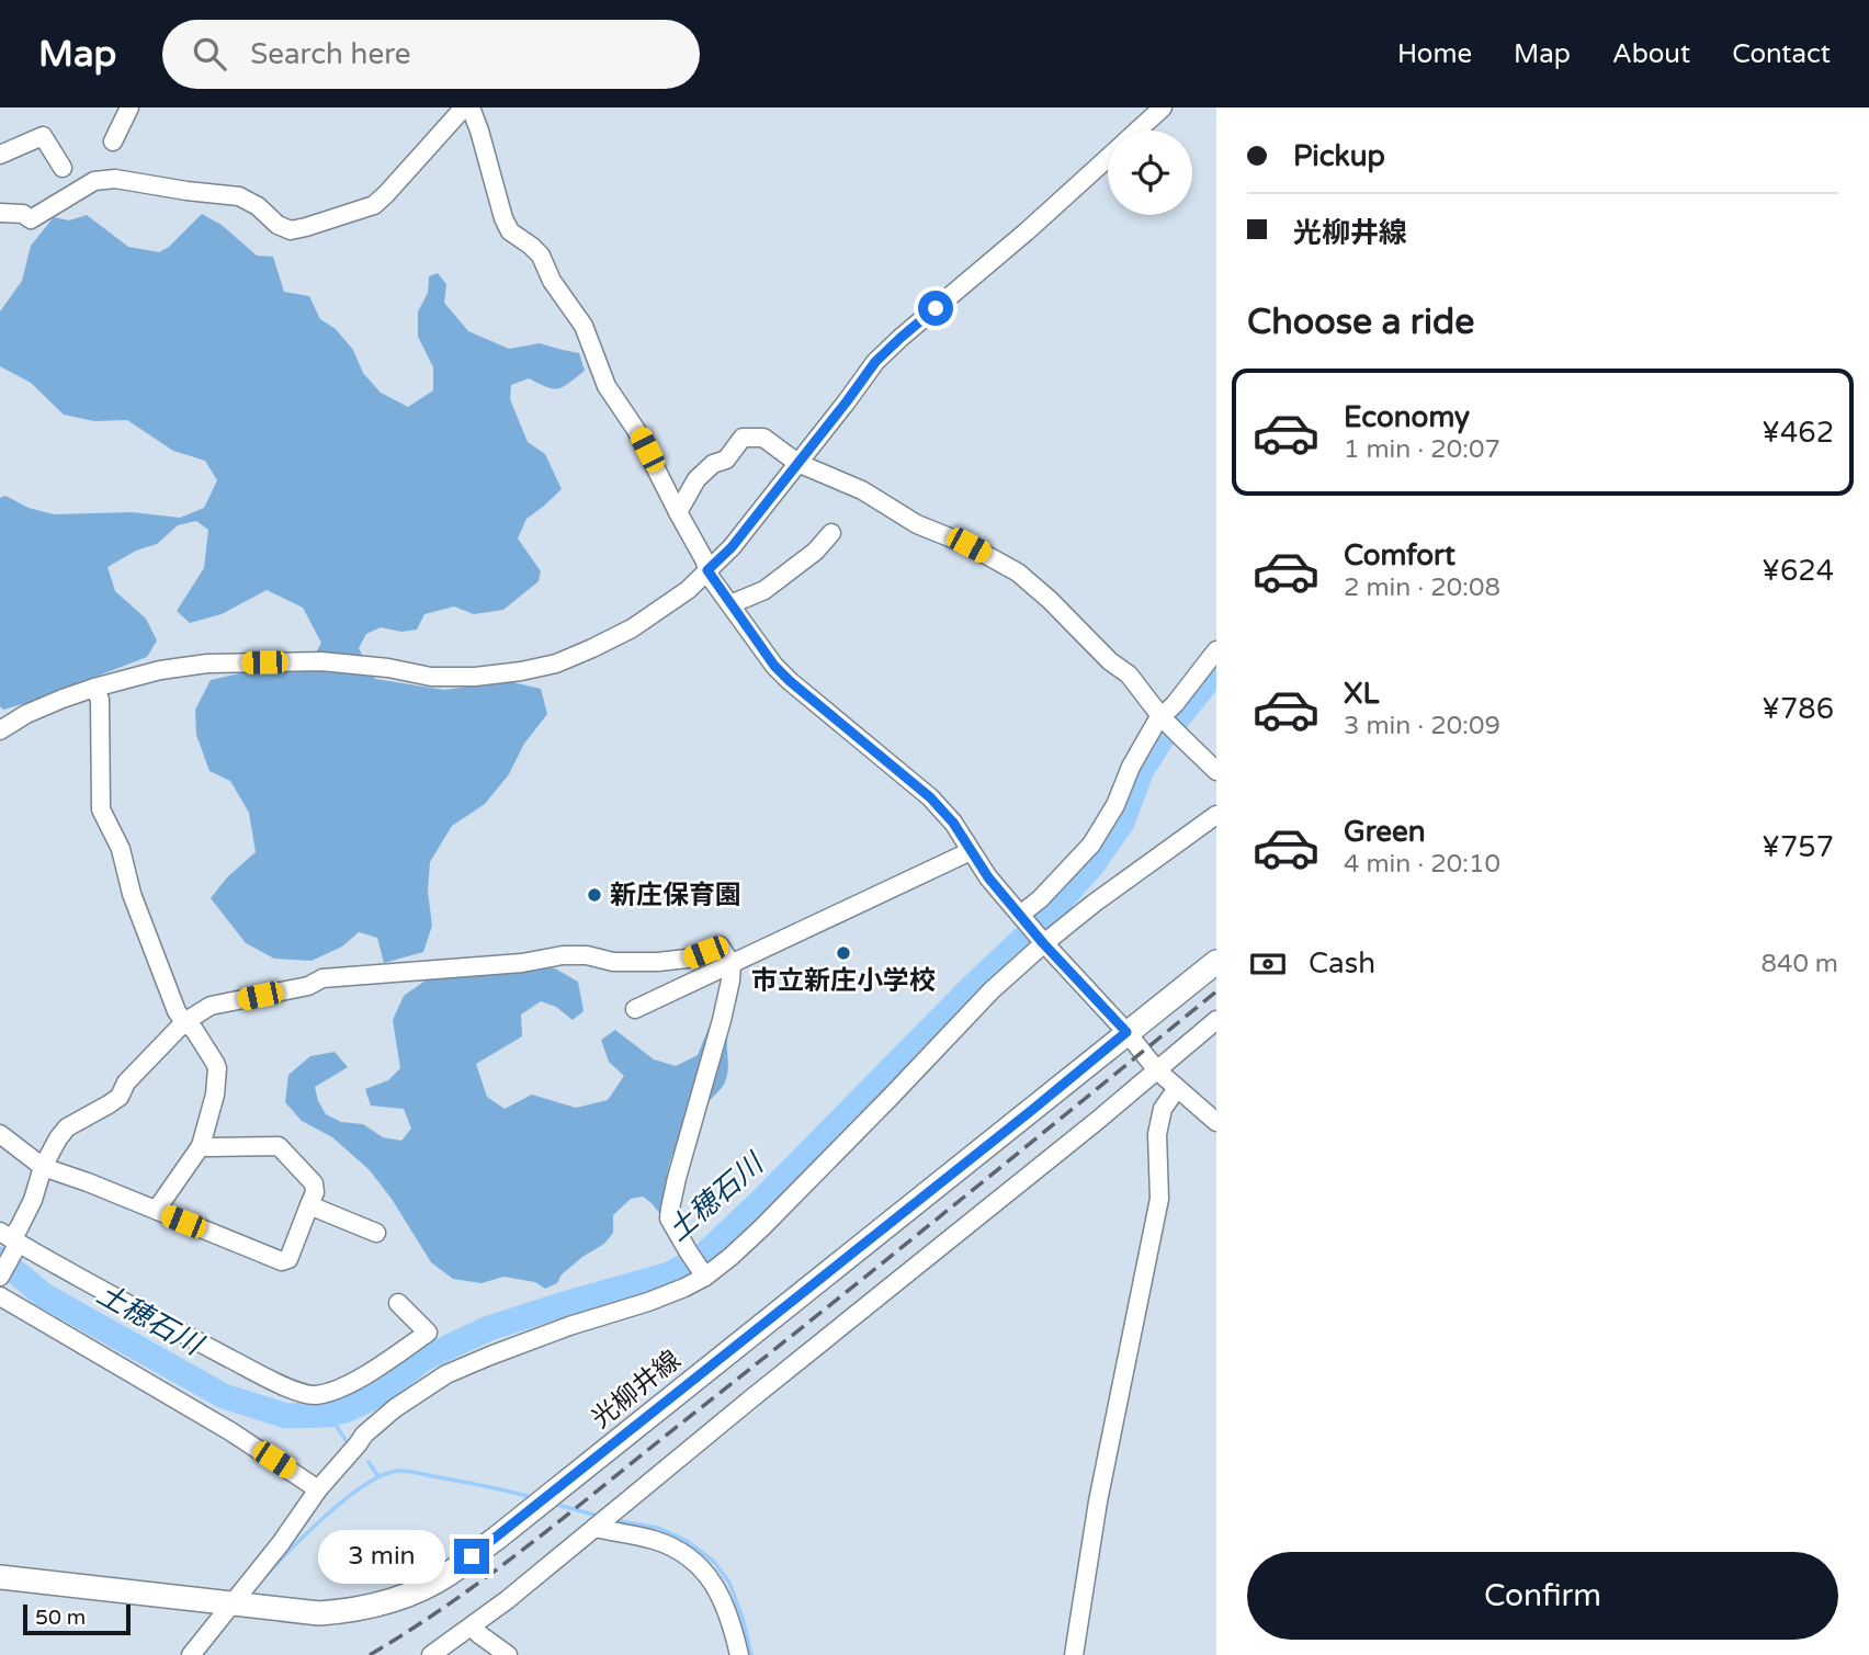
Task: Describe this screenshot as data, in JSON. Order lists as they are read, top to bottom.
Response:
{
  "streets": {
    "main road": ["光柳井線"]
  },
  "water": ["土穂石川"],
  "places": ["新庄保育園", "市立新庄小学校"],
  "scale_bar": "50 m",
  "page": {
    "header": "Map",
    "search": "Search here",
    "nav": [
      "Home",
      "Map",
      "About",
      "Contact"
    ],
    "banner": ["Pickup", "光柳井線"],
    "heading": "Choose a ride",
    "list": [
      {
        "name": "Economy",
        "note": "1 min · 20:07",
        "value": "¥462"
      },
      {
        "name": "Comfort",
        "note": "2 min · 20:08",
        "value": "¥624"
      },
      {
        "name": "XL",
        "note": "3 min · 20:09",
        "value": "¥786"
      },
      {
        "name": "Green",
        "note": "4 min · 20:10",
        "value": "¥757"
      }
    ],
    "pay": ["Cash", "840 m"],
    "bubble": "3 min",
    "buttons": "Confirm",
    "scale": "50 m"
  }
}
